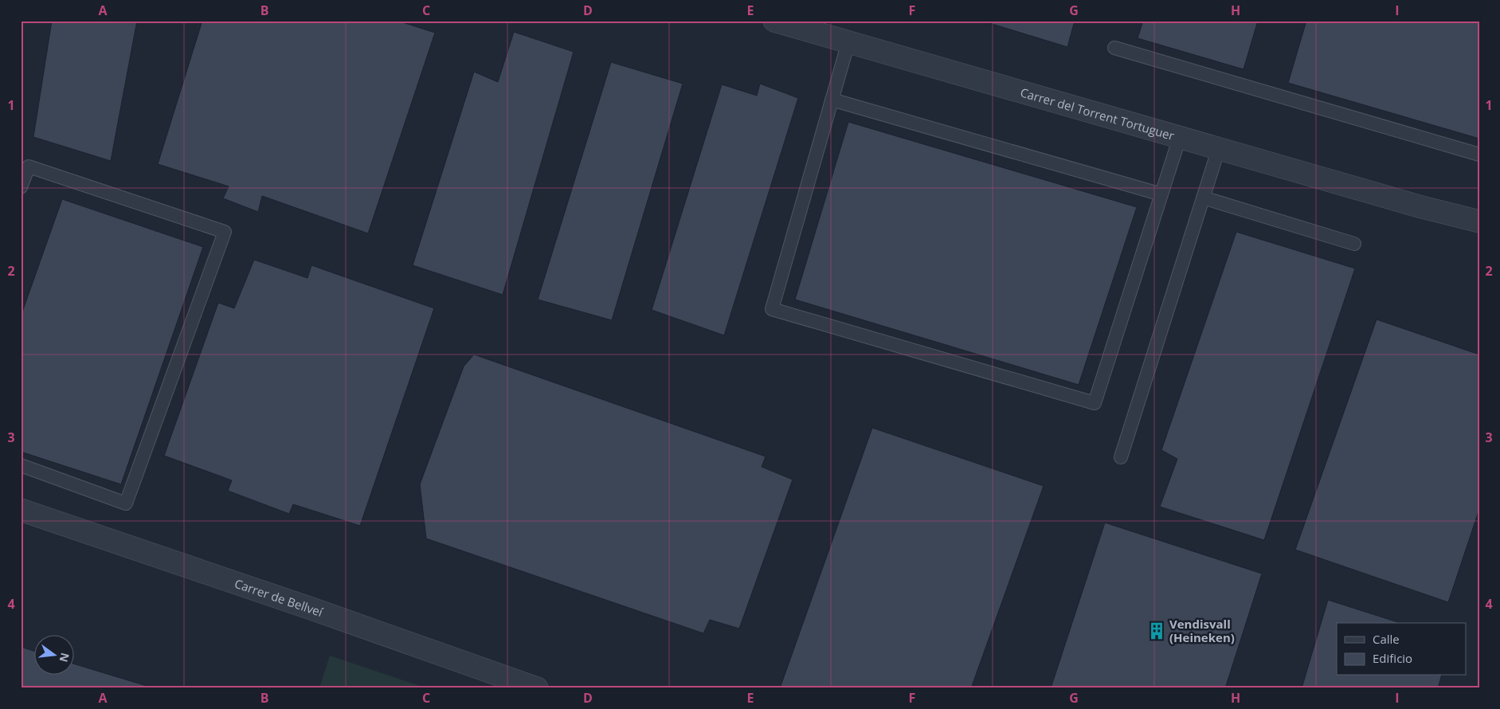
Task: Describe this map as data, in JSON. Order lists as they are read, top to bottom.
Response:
{
  "streets": {
    "street": ["Carrer del Torrent Tortuguer", "Carrer de Bellveí"]
  },
  "places": {
    "building": ["Vendisvall (Heineken)"]
  },
  "legend": ["Calle", "Edificio"],
  "north": "right",
  "grid": {
    "columns": [
      "A",
      "B",
      "C",
      "D",
      "E",
      "F",
      "G",
      "H",
      "I"
    ],
    "rows": [
      "1",
      "2",
      "3",
      "4"
    ]
  }
}
